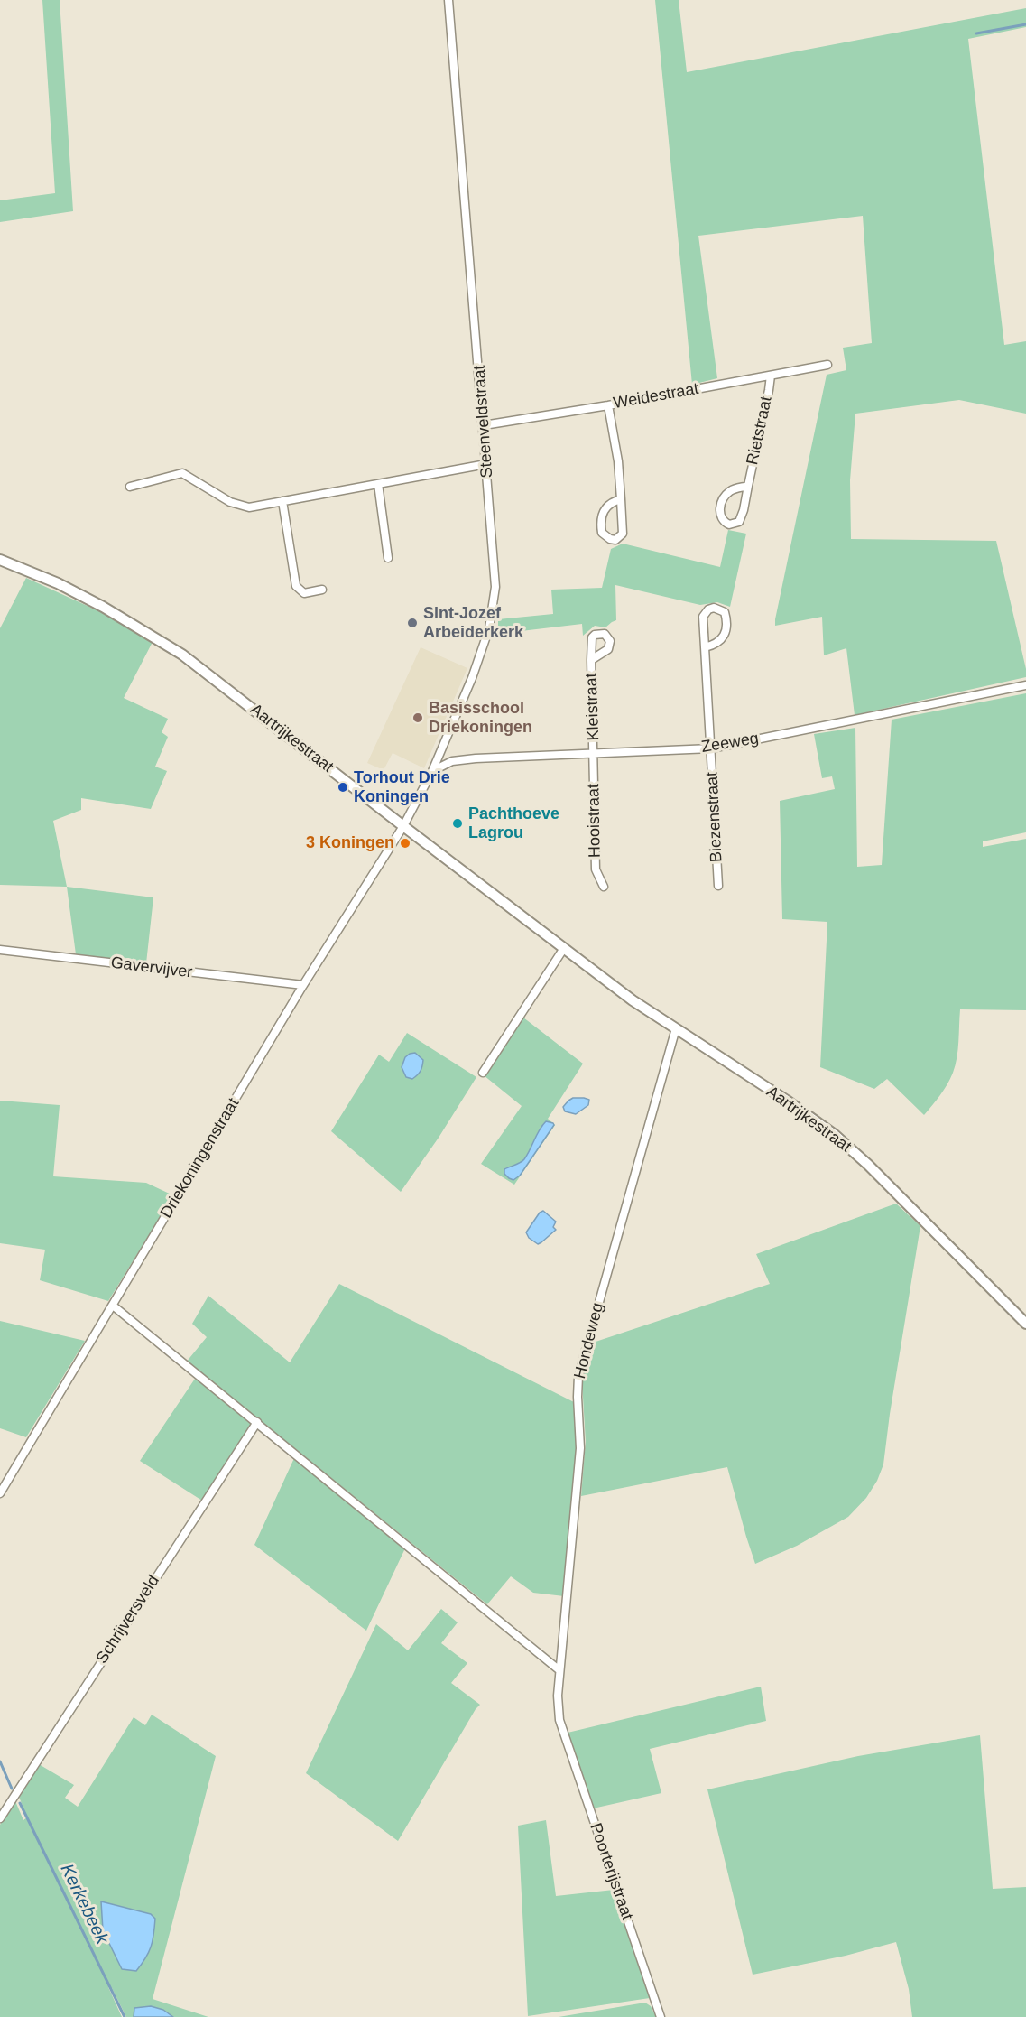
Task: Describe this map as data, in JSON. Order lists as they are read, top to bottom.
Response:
{
  "streets": {
    "street": [
      "Weidestraat",
      "Steenveldstraat",
      "Rietstraat",
      "Kleistraat",
      "Aartrijkestraat",
      "Zeeweg",
      "Biezenstraat",
      "Hooistraat",
      "Gavervijver",
      "Driekoningenstraat",
      "Hondeweg",
      "Schrijversveld",
      "Poorterijstraat"
    ]
  },
  "crossings": [
    ["Weidestraat", "Steenveldstraat"],
    ["Weidestraat", "Rietstraat"],
    ["Steenveldstraat", "Aartrijkestraat"],
    ["Steenveldstraat", "Zeeweg"],
    ["Steenveldstraat", "Driekoningenstraat"],
    ["Kleistraat", "Zeeweg"],
    ["Kleistraat", "Hooistraat"],
    ["Aartrijkestraat", "Driekoningenstraat"],
    ["Aartrijkestraat", "Hondeweg"],
    ["Zeeweg", "Biezenstraat"],
    ["Zeeweg", "Hooistraat"],
    ["Gavervijver", "Driekoningenstraat"],
    ["Hondeweg", "Poorterijstraat"]
  ],
  "water": ["Kerkebeek"],
  "places": [
    "Sint-Jozef Arbeiderkerk",
    "Basisschool Driekoningen",
    "Torhout Drie Koningen",
    "Pachthoeve Lagrou",
    "3 Koningen"
  ]
}
